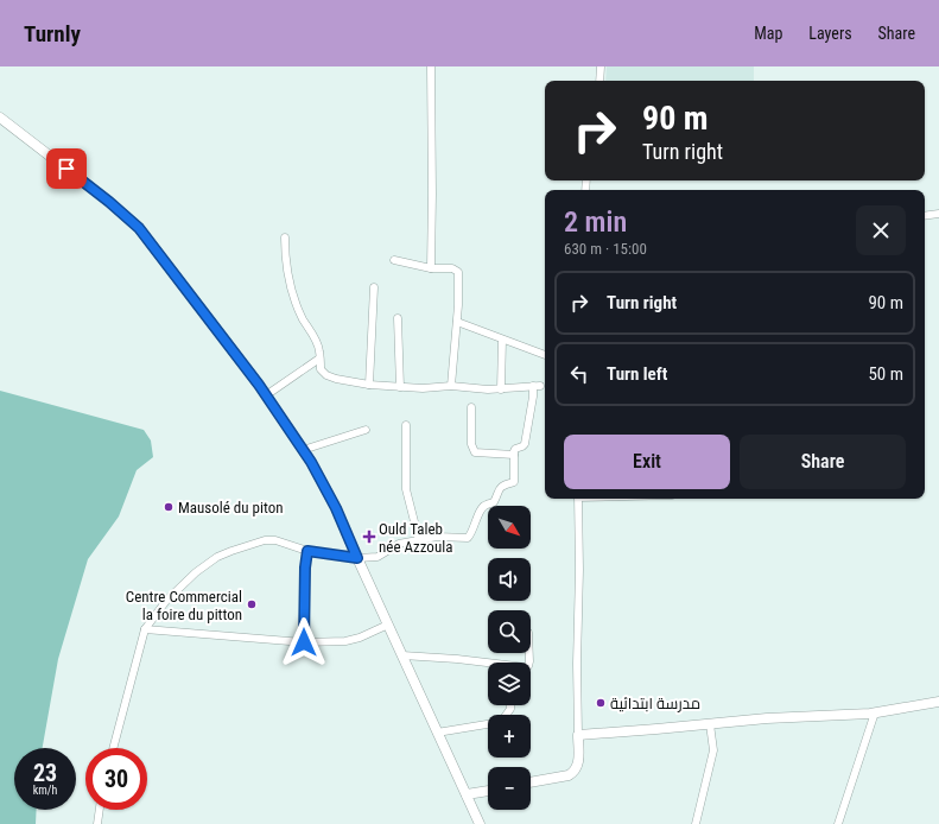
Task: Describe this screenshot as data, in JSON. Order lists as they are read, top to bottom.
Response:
{
  "places": {
    "other": ["Mausolé du piton", "Centre Commercial la foire du pitton", "مدرسة ابتدائية"],
    "health": ["Ould Taleb née Azzoula"]
  },
  "north": "bottom right",
  "page": {
    "header": "Turnly",
    "nav": ["Map", "Layers", "Share"],
    "turn": ["90 m", "Turn right"],
    "heading": ["2 min", "630 m · 15:00"],
    "list": [
      {
        "name": "Turn right",
        "value": "90 m"
      },
      {
        "name": "Turn left",
        "value": "50 m"
      }
    ],
    "buttons": ["Exit", "Share"],
    "map_buttons": ["+", "−"],
    "speed": "23 km/h",
    "limit": "30"
  }
}
